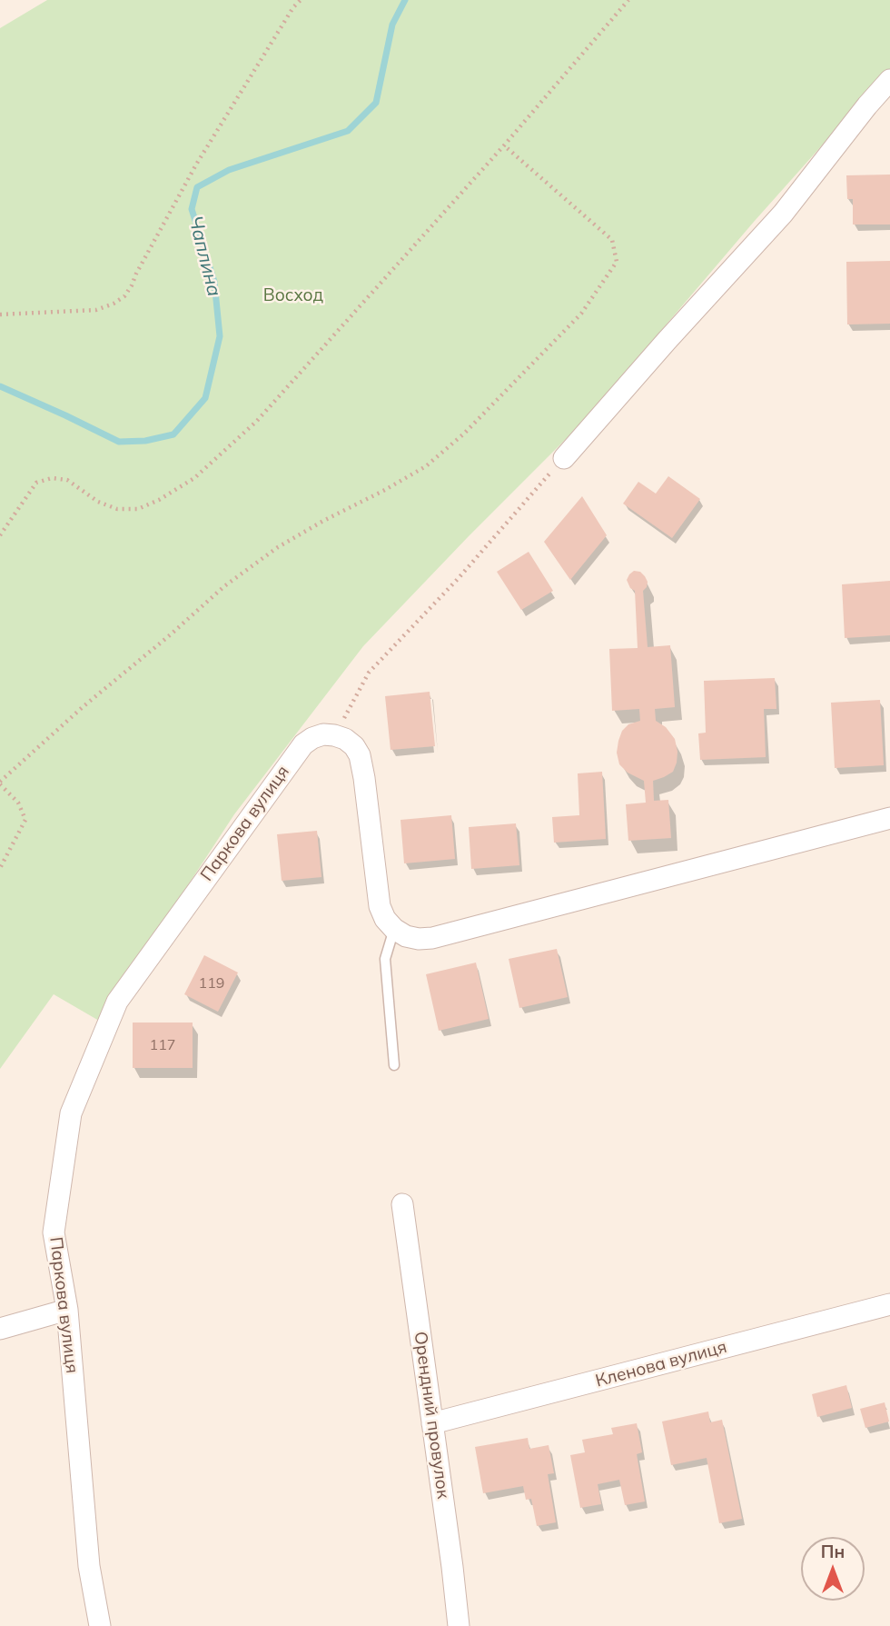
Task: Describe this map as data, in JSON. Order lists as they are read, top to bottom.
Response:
{
  "streets": {
    "street": ["Паркова вулиця", "Кленова вулиця", "Орендний провулок"]
  },
  "crossings": [
    ["Кленова вулиця", "Орендний провулок"]
  ],
  "water": ["Чаплина"],
  "parks": ["Восход"],
  "house_numbers": ["119", "117"],
  "north": "top"
}
